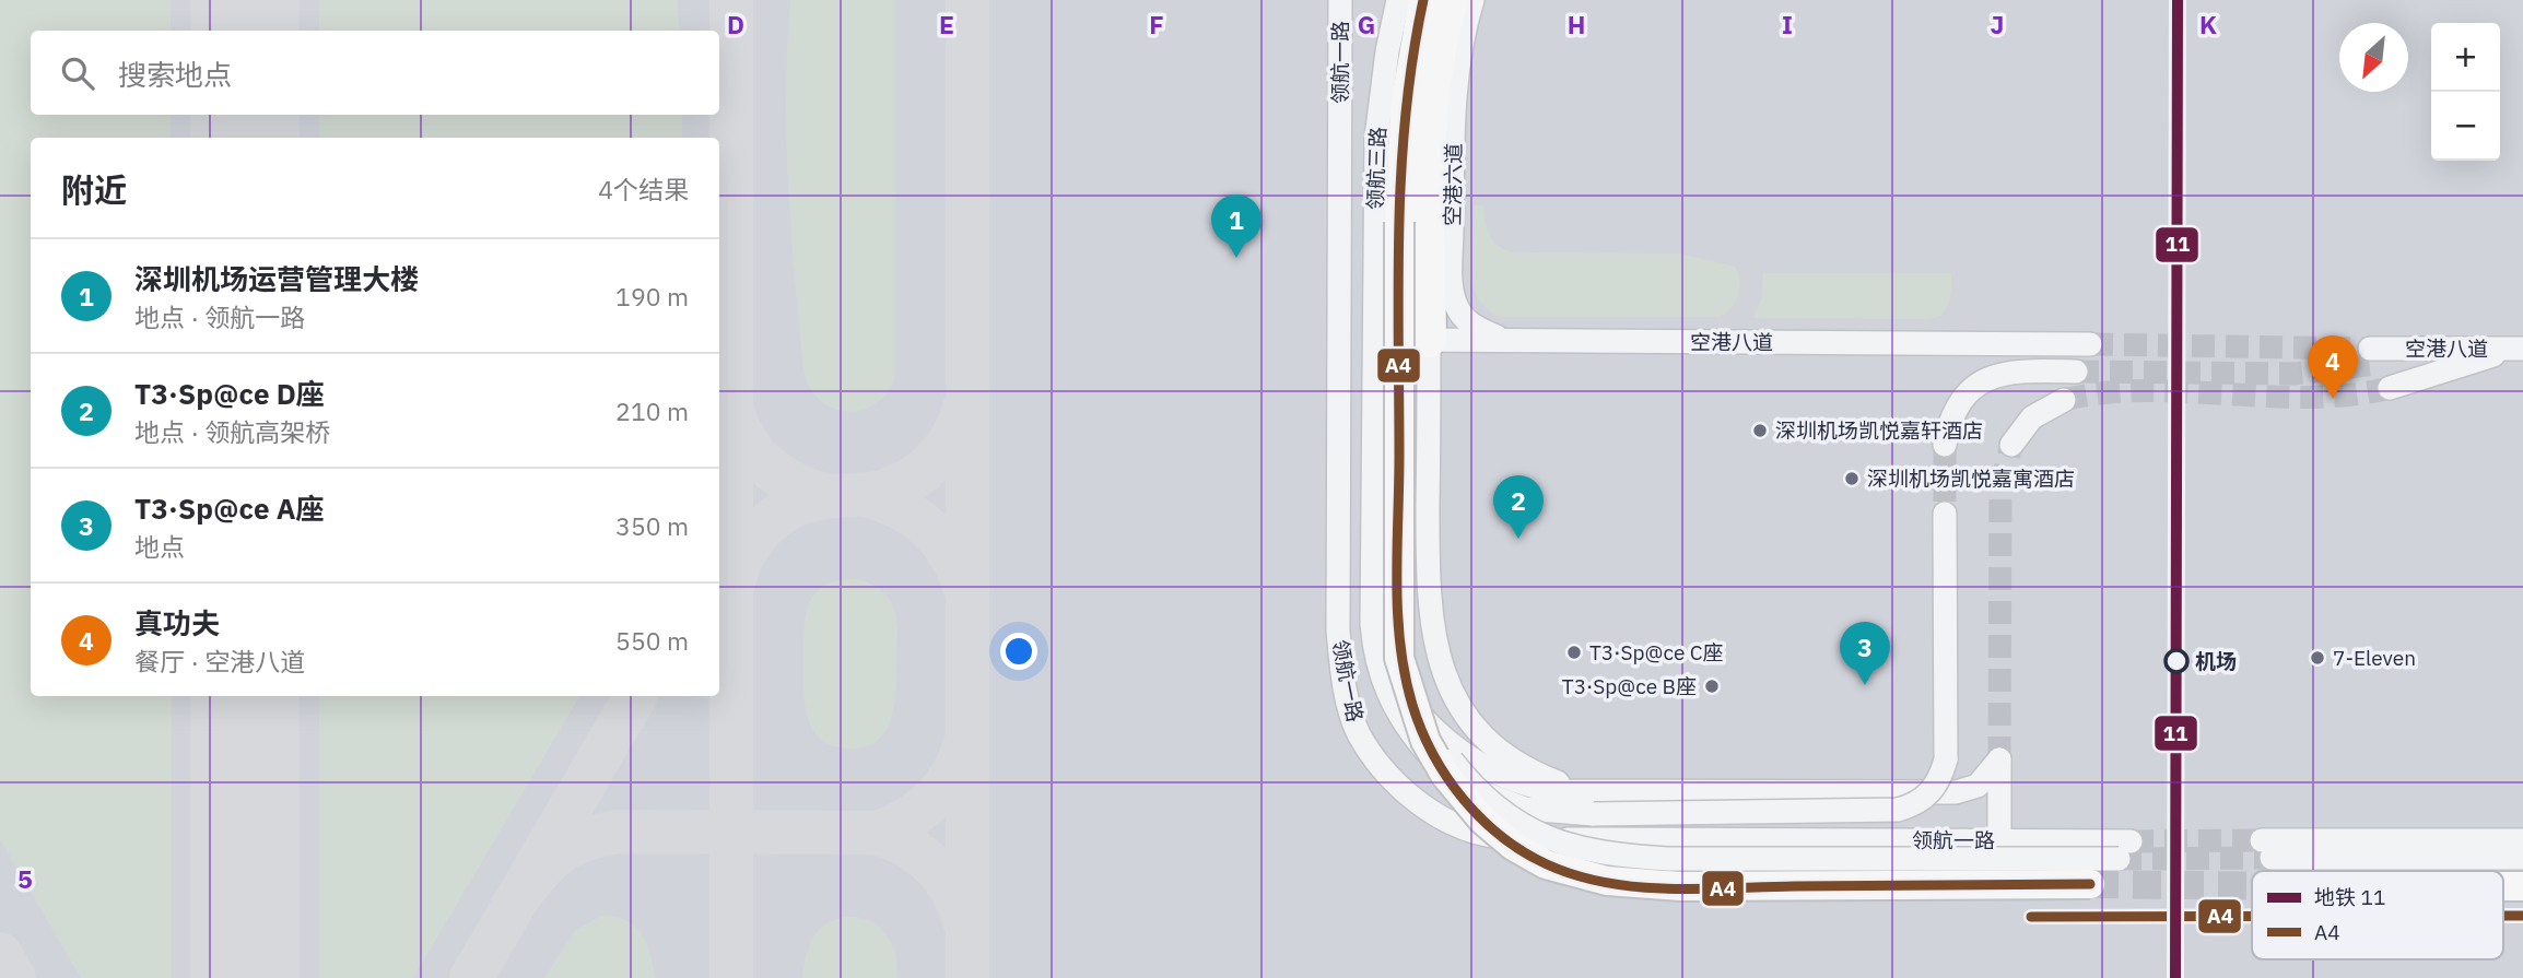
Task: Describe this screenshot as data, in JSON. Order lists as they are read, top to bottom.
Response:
{
  "streets": {
    "street": [
      "领航一路",
      "领航三路",
      "空港六道",
      "空港八道"
    ]
  },
  "crossings": [
    ["领航三路", "空港八道"],
    ["空港六道", "空港八道"]
  ],
  "places": [
    "深圳机场凯悦嘉轩酒店",
    "深圳机场凯悦嘉寓酒店",
    "T3·Sp@ce C座",
    "7-Eleven",
    "机场",
    "T3·Sp@ce B座"
  ],
  "lines": ["metro line 11", "transit line A4"],
  "legend": ["地铁 11", "A4"],
  "north": "bottom left",
  "page": {
    "map_buttons": ["+", "−"],
    "search": "搜索地点",
    "heading": ["附近", "4个结果"],
    "pins": [
      "1",
      "4",
      "2",
      "3"
    ],
    "list": [
      {
        "mark": "1",
        "name": "深圳机场运营管理大楼",
        "note": "地点 · 领航一路",
        "value": "190 m"
      },
      {
        "mark": "2",
        "name": "T3·Sp@ce D座",
        "note": "地点 · 领航高架桥",
        "value": "210 m"
      },
      {
        "mark": "3",
        "name": "T3·Sp@ce A座",
        "note": "地点",
        "value": "350 m"
      },
      {
        "mark": "4",
        "name": "真功夫",
        "note": "餐厅 · 空港八道",
        "value": "550 m"
      }
    ]
  },
  "grid": {
    "columns": [
      "D",
      "E",
      "F",
      "G",
      "H",
      "I",
      "J",
      "K"
    ],
    "rows": ["5"]
  }
}
